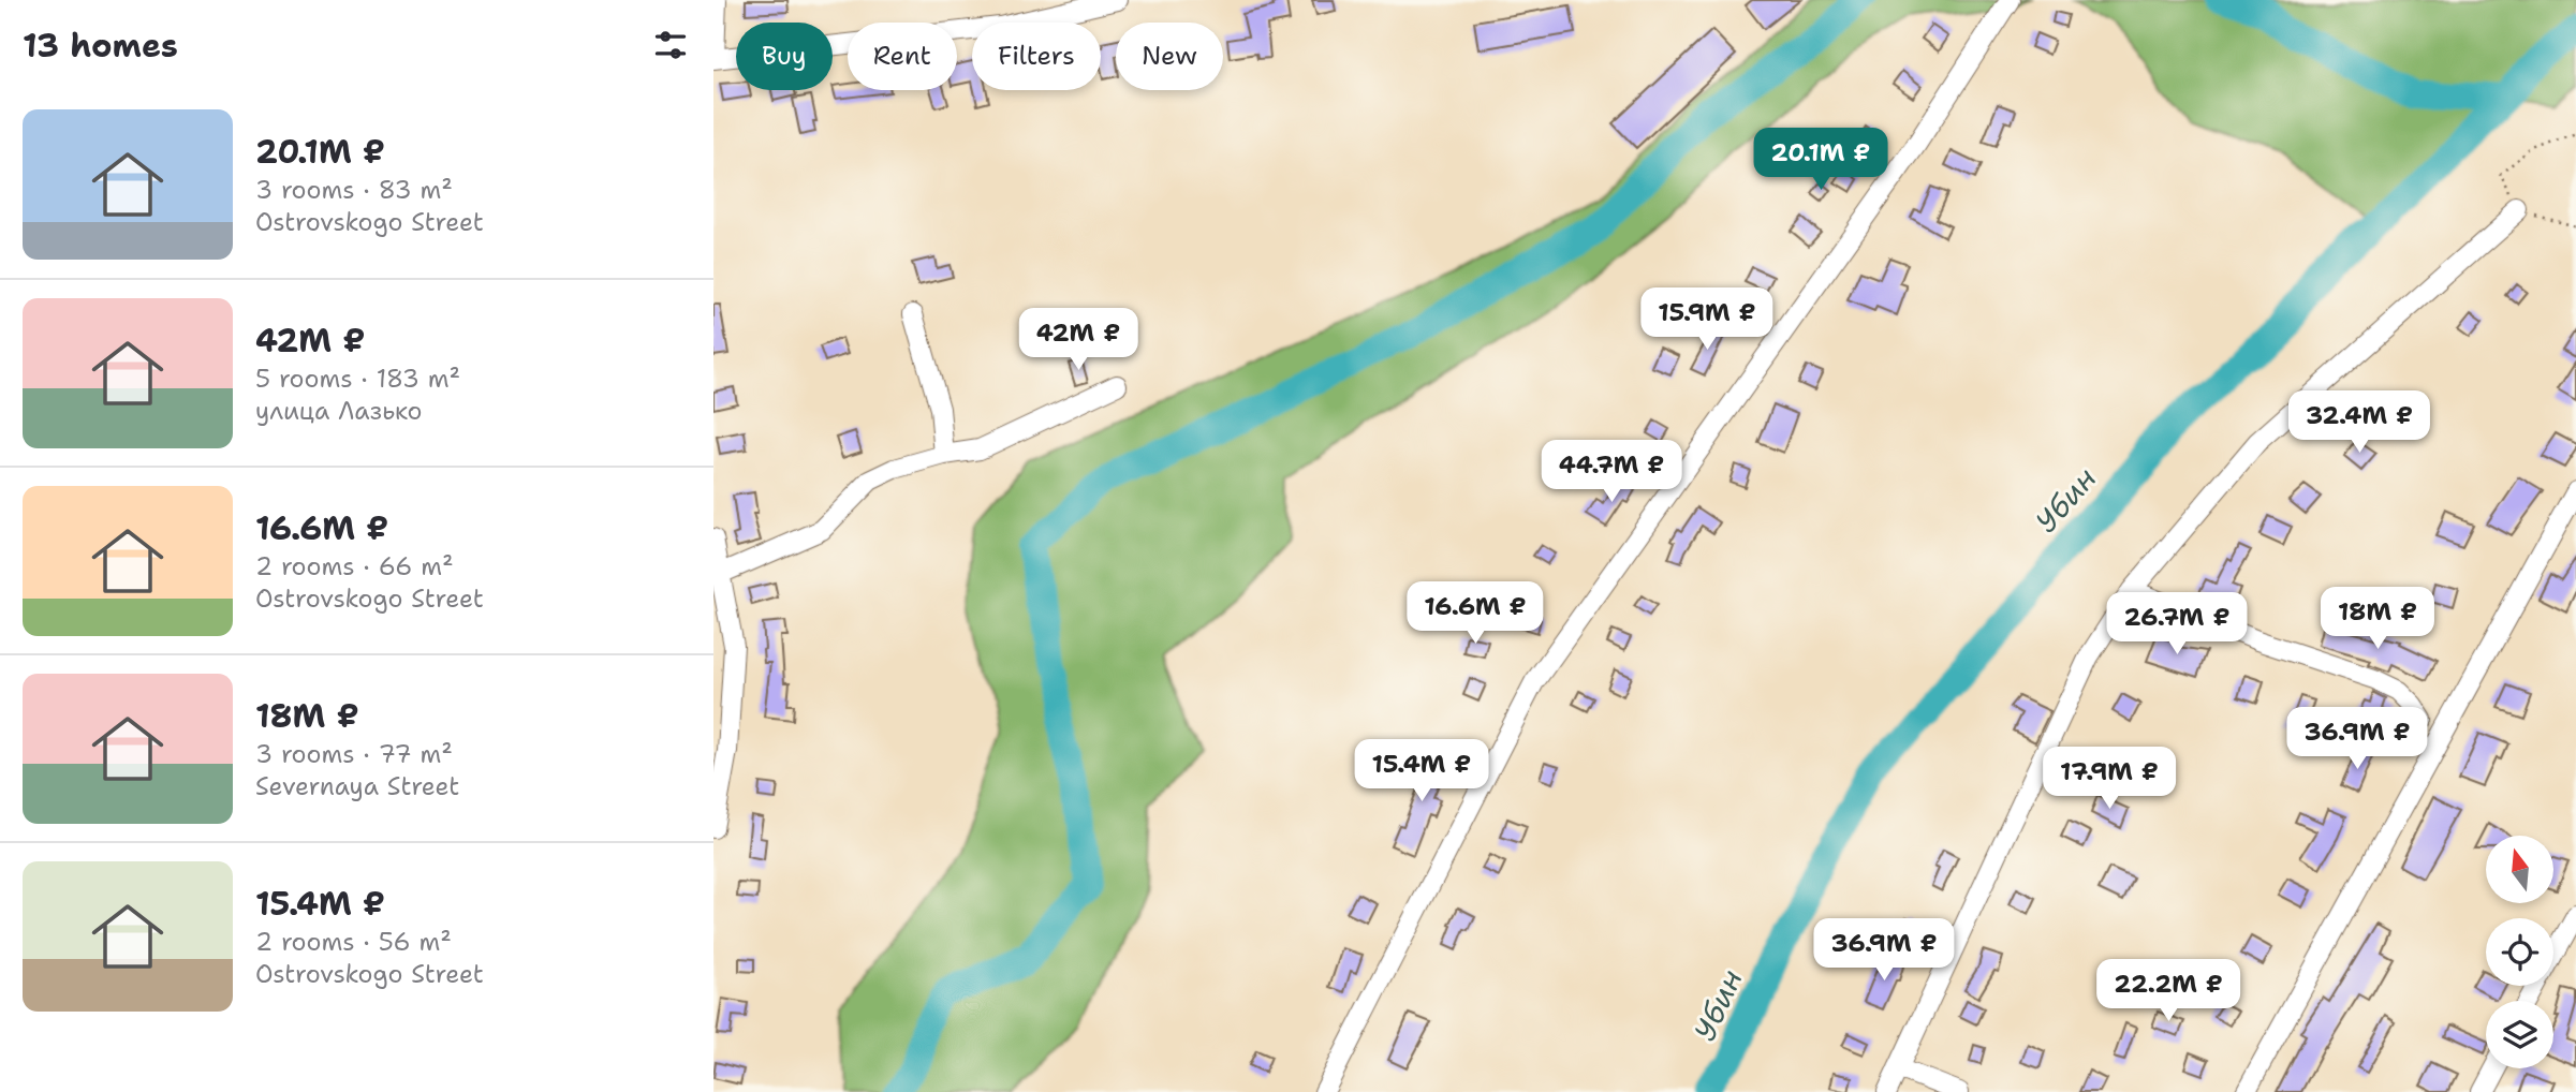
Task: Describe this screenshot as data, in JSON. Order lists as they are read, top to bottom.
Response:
{
  "water": ["Убин"],
  "north": "top",
  "page": {
    "heading": "13 homes",
    "chip": [
      "Buy",
      "Rent",
      "Filters",
      "New"
    ],
    "list": [
      {
        "name": "20.1M ₽",
        "note": "3 rooms · 83 m² · Ostrovskogo Street"
      },
      {
        "name": "42M ₽",
        "note": "5 rooms · 183 m² · улица Лазько"
      },
      {
        "name": "16.6M ₽",
        "note": "2 rooms · 66 m² · Ostrovskogo Street"
      },
      {
        "name": "18M ₽",
        "note": "3 rooms · 77 m² · Severnaya Street"
      },
      {
        "name": "15.4M ₽",
        "note": "2 rooms · 56 m² · Ostrovskogo Street"
      }
    ],
    "price": [
      "20.1M ₽",
      "15.9M ₽",
      "42M ₽",
      "32.4M ₽",
      "44.7M ₽",
      "16.6M ₽",
      "18M ₽",
      "26.7M ₽",
      "36.9M ₽",
      "15.4M ₽",
      "17.9M ₽",
      "36.9M ₽",
      "22.2M ₽"
    ]
  }
}
